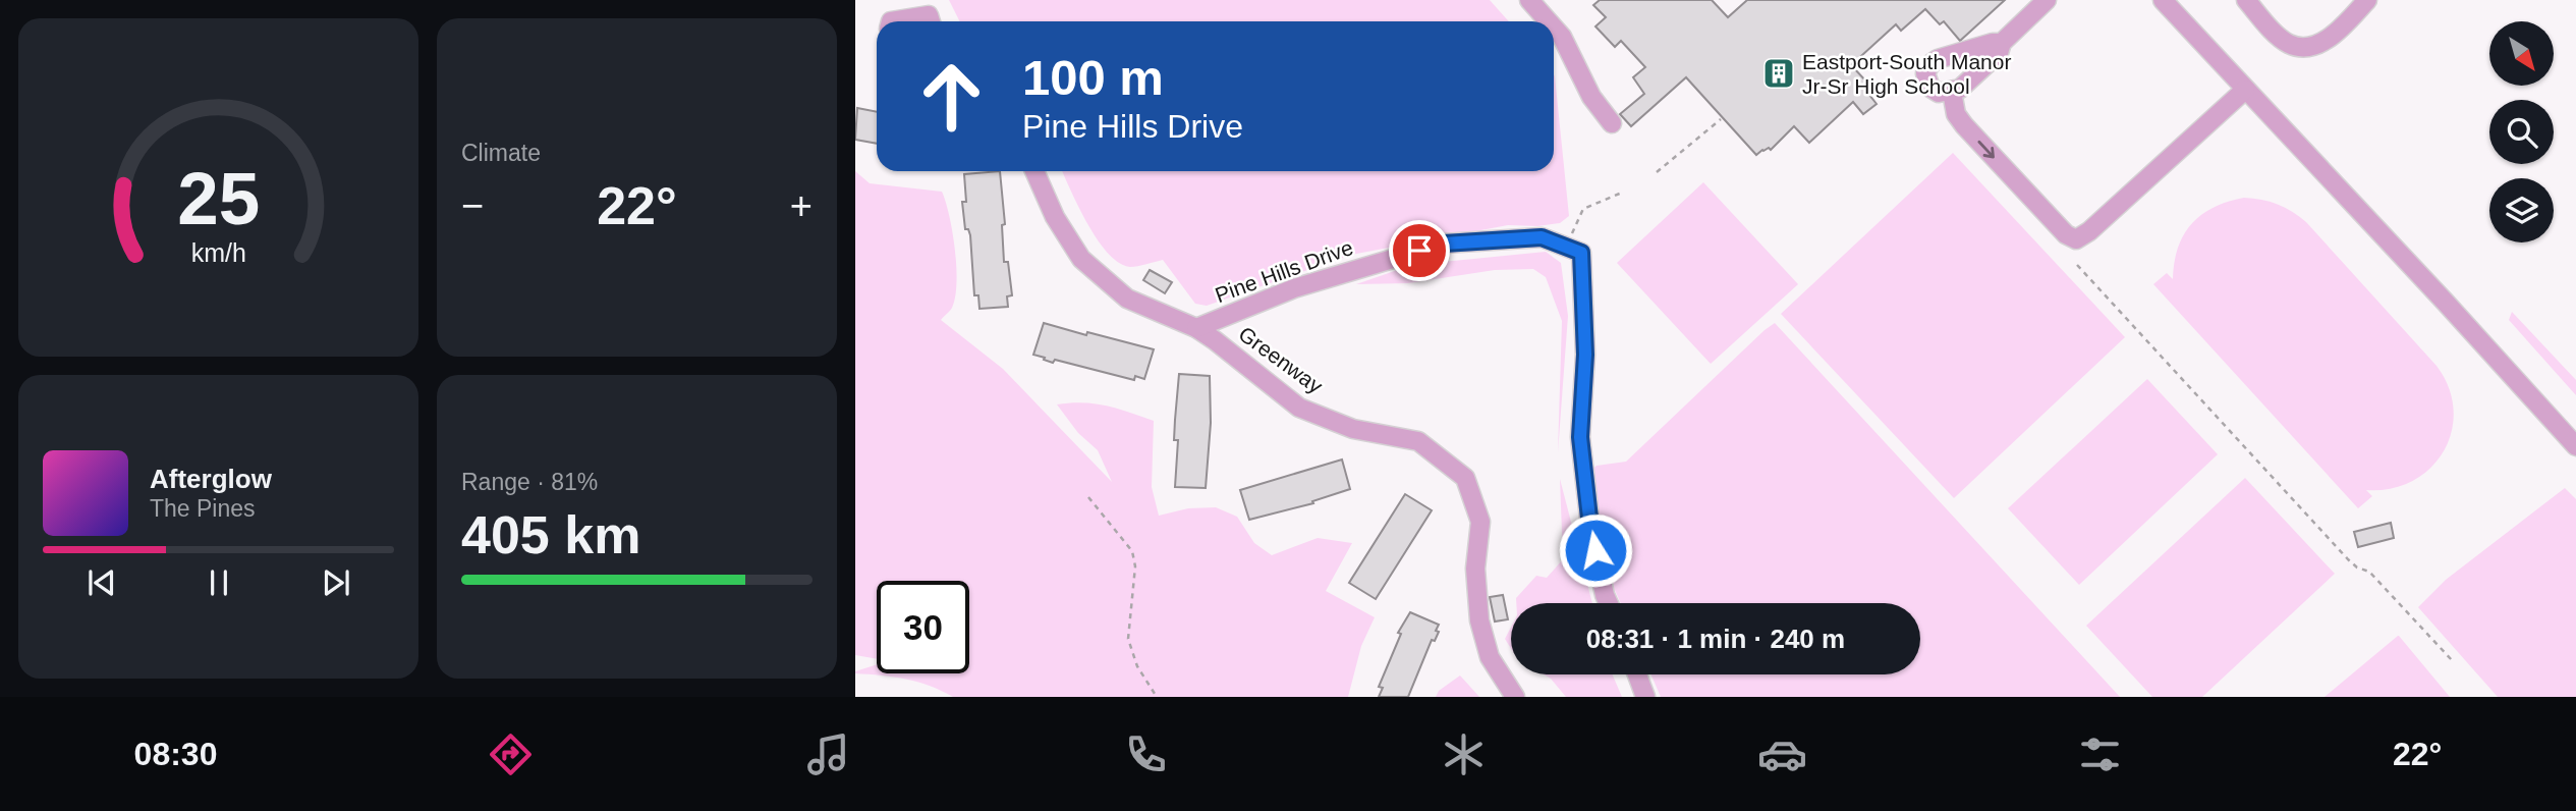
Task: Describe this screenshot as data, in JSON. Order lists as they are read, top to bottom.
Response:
{
  "streets": {
    "street": ["Pine Hills Drive", "Greenway"]
  },
  "crossings": [
    ["Pine Hills Drive", "Greenway"]
  ],
  "places": {
    "building": ["Eastport-South Manor Jr-Sr High School"]
  },
  "north": "bottom right",
  "page": {
    "tile": [
      "Climate",
      ["Range · 81%", "405 km"]
    ],
    "turn": ["100 m", "Pine Hills Drive"],
    "heat": ["−", "22°", "+"],
    "song": ["Afterglow", "The Pines"],
    "limit": "30",
    "trip": "08:31 · 1 min · 240 m",
    "tabs": ["08:30", "22°"],
    "gauge": ["25", "km/h"]
  }
}
